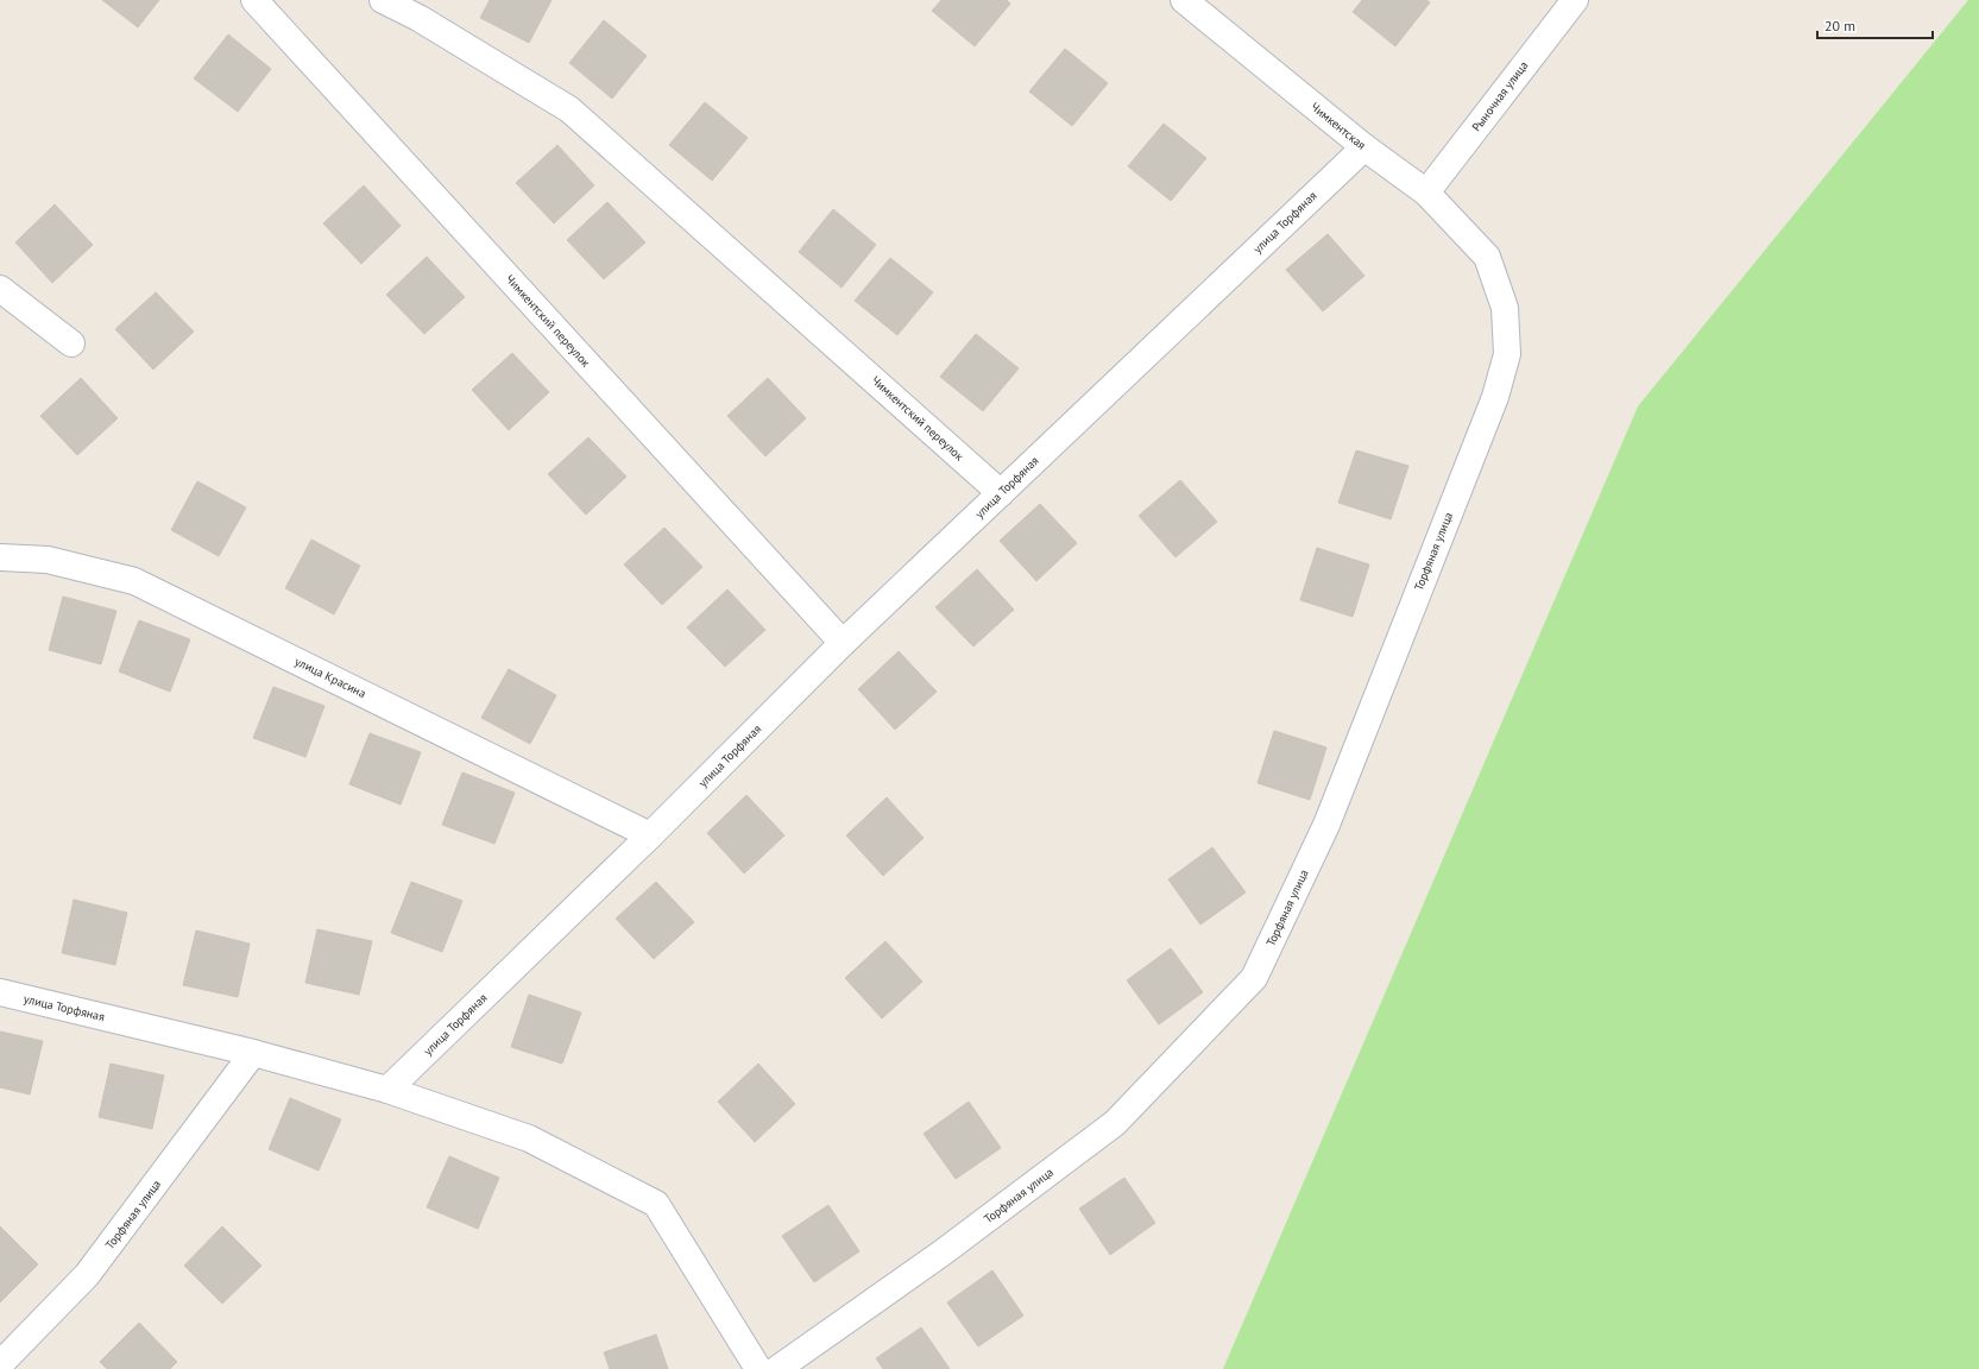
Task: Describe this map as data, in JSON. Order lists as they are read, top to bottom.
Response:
{
  "streets": {
    "street": [
      "Рыночная улица",
      "Чимкентская",
      "улица Торфяная",
      "Чимкентский переулок",
      "Торфяная улица",
      "улица Красина"
    ]
  },
  "crossings": [
    ["Рыночная улица", "Чимкентская"],
    ["Чимкентская", "улица Торфяная"],
    ["Чимкентская", "Торфяная улица"],
    ["улица Торфяная", "Чимкентский переулок"],
    ["улица Торфяная", "Торфяная улица"],
    ["улица Торфяная", "улица Красина"]
  ],
  "scale_bar": "20 m"
}
